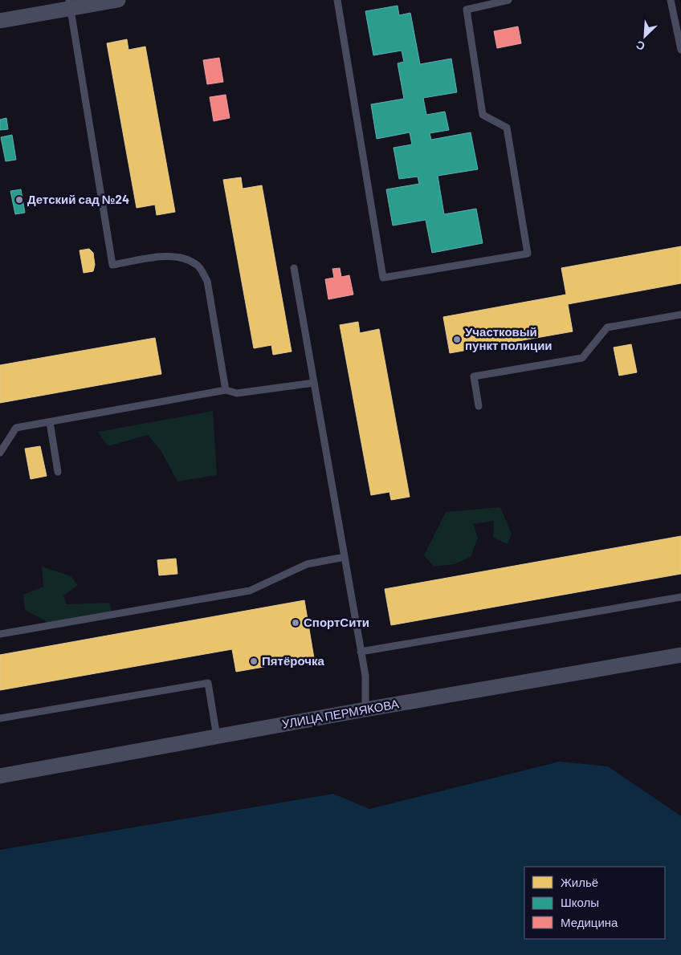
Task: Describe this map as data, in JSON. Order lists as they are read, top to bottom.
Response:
{
  "streets": {
    "street": ["УЛИЦА ПЕРМЯКОВА"]
  },
  "places": [
    "Детский сад №24",
    "Участковый пункт полиции",
    "СпортСити",
    "Пятёрочка"
  ],
  "legend": ["Жильё", "Школы", "Медицина"],
  "north": "bottom left"
}
